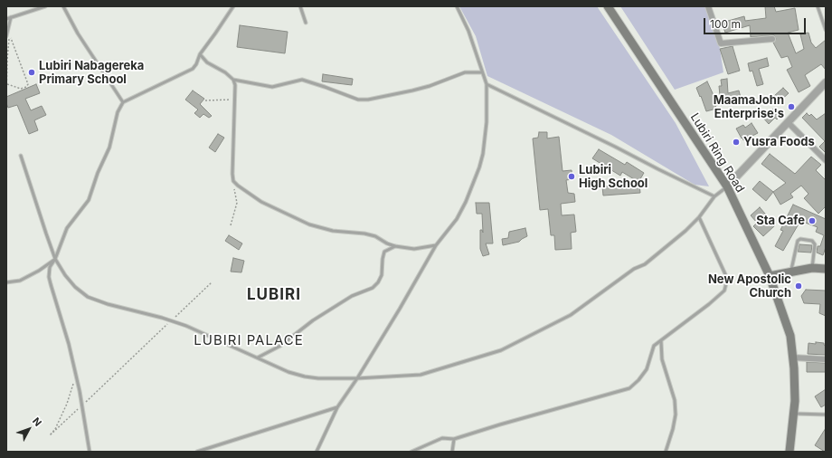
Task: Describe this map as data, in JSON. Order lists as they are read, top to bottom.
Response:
{
  "streets": {
    "main road": ["Lubiri Ring Road"]
  },
  "districts": ["LUBIRI", "LUBIRI PALACE"],
  "places": [
    "Lubiri Nabagereka Primary School",
    "MaamaJohn Enterprise's",
    "Yusra Foods",
    "Lubiri High School",
    "Sta Cafe",
    "New Apostolic Church"
  ],
  "scale_bar": "100 m",
  "north": "top right"
}
